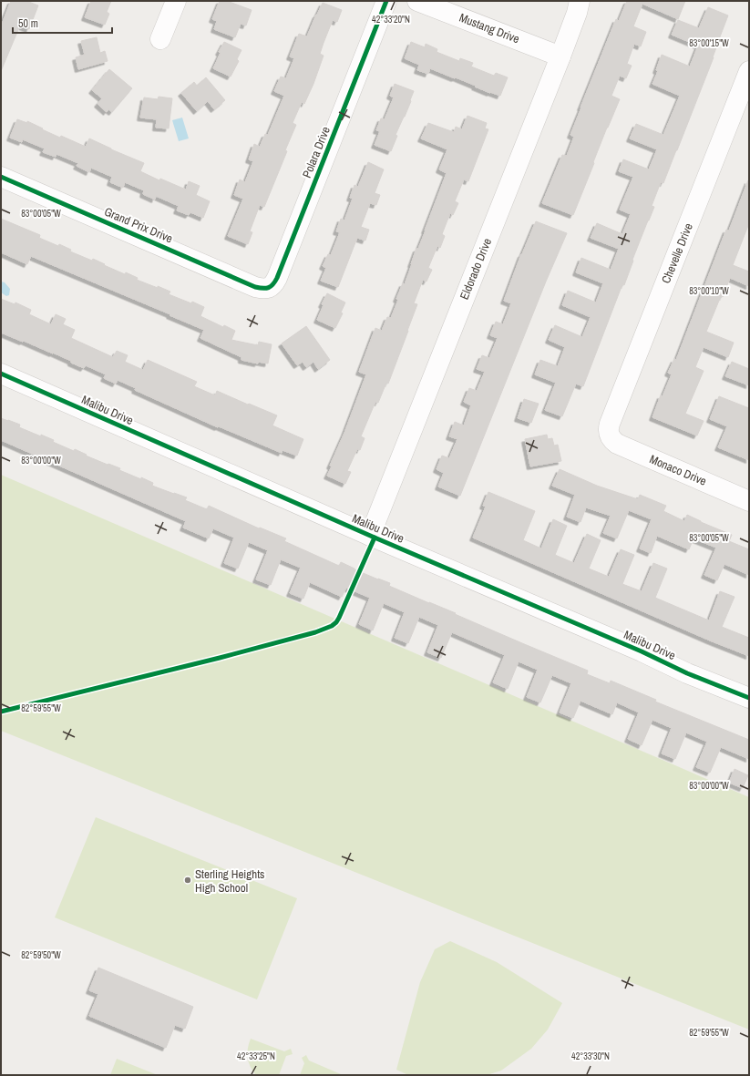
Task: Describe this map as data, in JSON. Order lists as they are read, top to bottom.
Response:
{
  "streets": {
    "street": [
      "Mustang Drive",
      "Polara Drive",
      "Grand Prix Drive",
      "Chevelle Drive",
      "Eldorado Drive",
      "Malibu Drive",
      "Monaco Drive"
    ]
  },
  "crossings": [
    ["Mustang Drive", "Eldorado Drive"],
    ["Polara Drive", "Grand Prix Drive"],
    ["Chevelle Drive", "Monaco Drive"],
    ["Eldorado Drive", "Malibu Drive"]
  ],
  "places": ["Sterling Heights High School"],
  "scale_bar": "50 m",
  "coordinates": [
    "42°33'20\"N",
    "83°00'15\"W",
    "83°00'05\"W",
    "83°00'10\"W",
    "83°00'00\"W",
    "82°59'55\"W",
    "82°59'50\"W",
    "42°33'25\"N",
    "42°33'30\"N"
  ]
}
